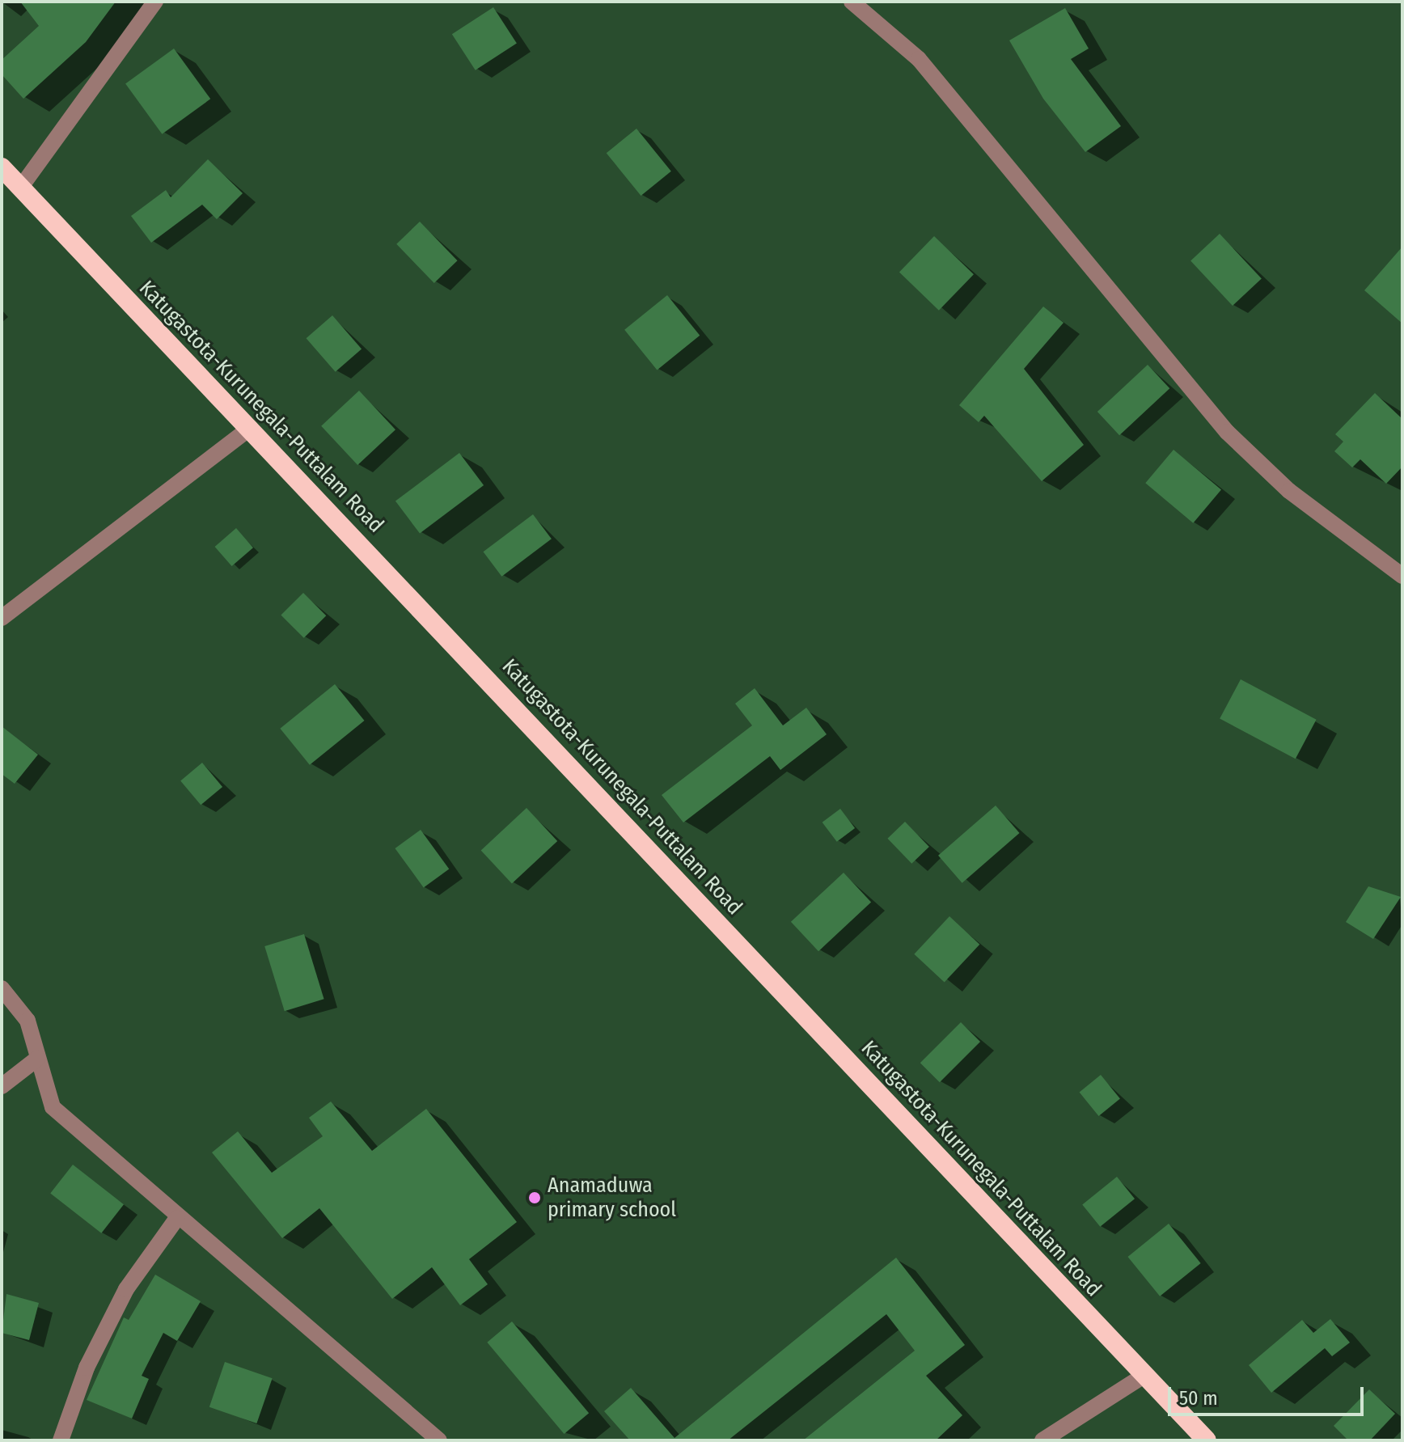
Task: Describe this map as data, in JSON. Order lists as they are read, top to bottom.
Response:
{
  "streets": {
    "highway": ["Katugastota-Kurunegala-Puttalam Road"]
  },
  "places": ["Anamaduwa primary school"],
  "scale_bar": "50 m"
}
